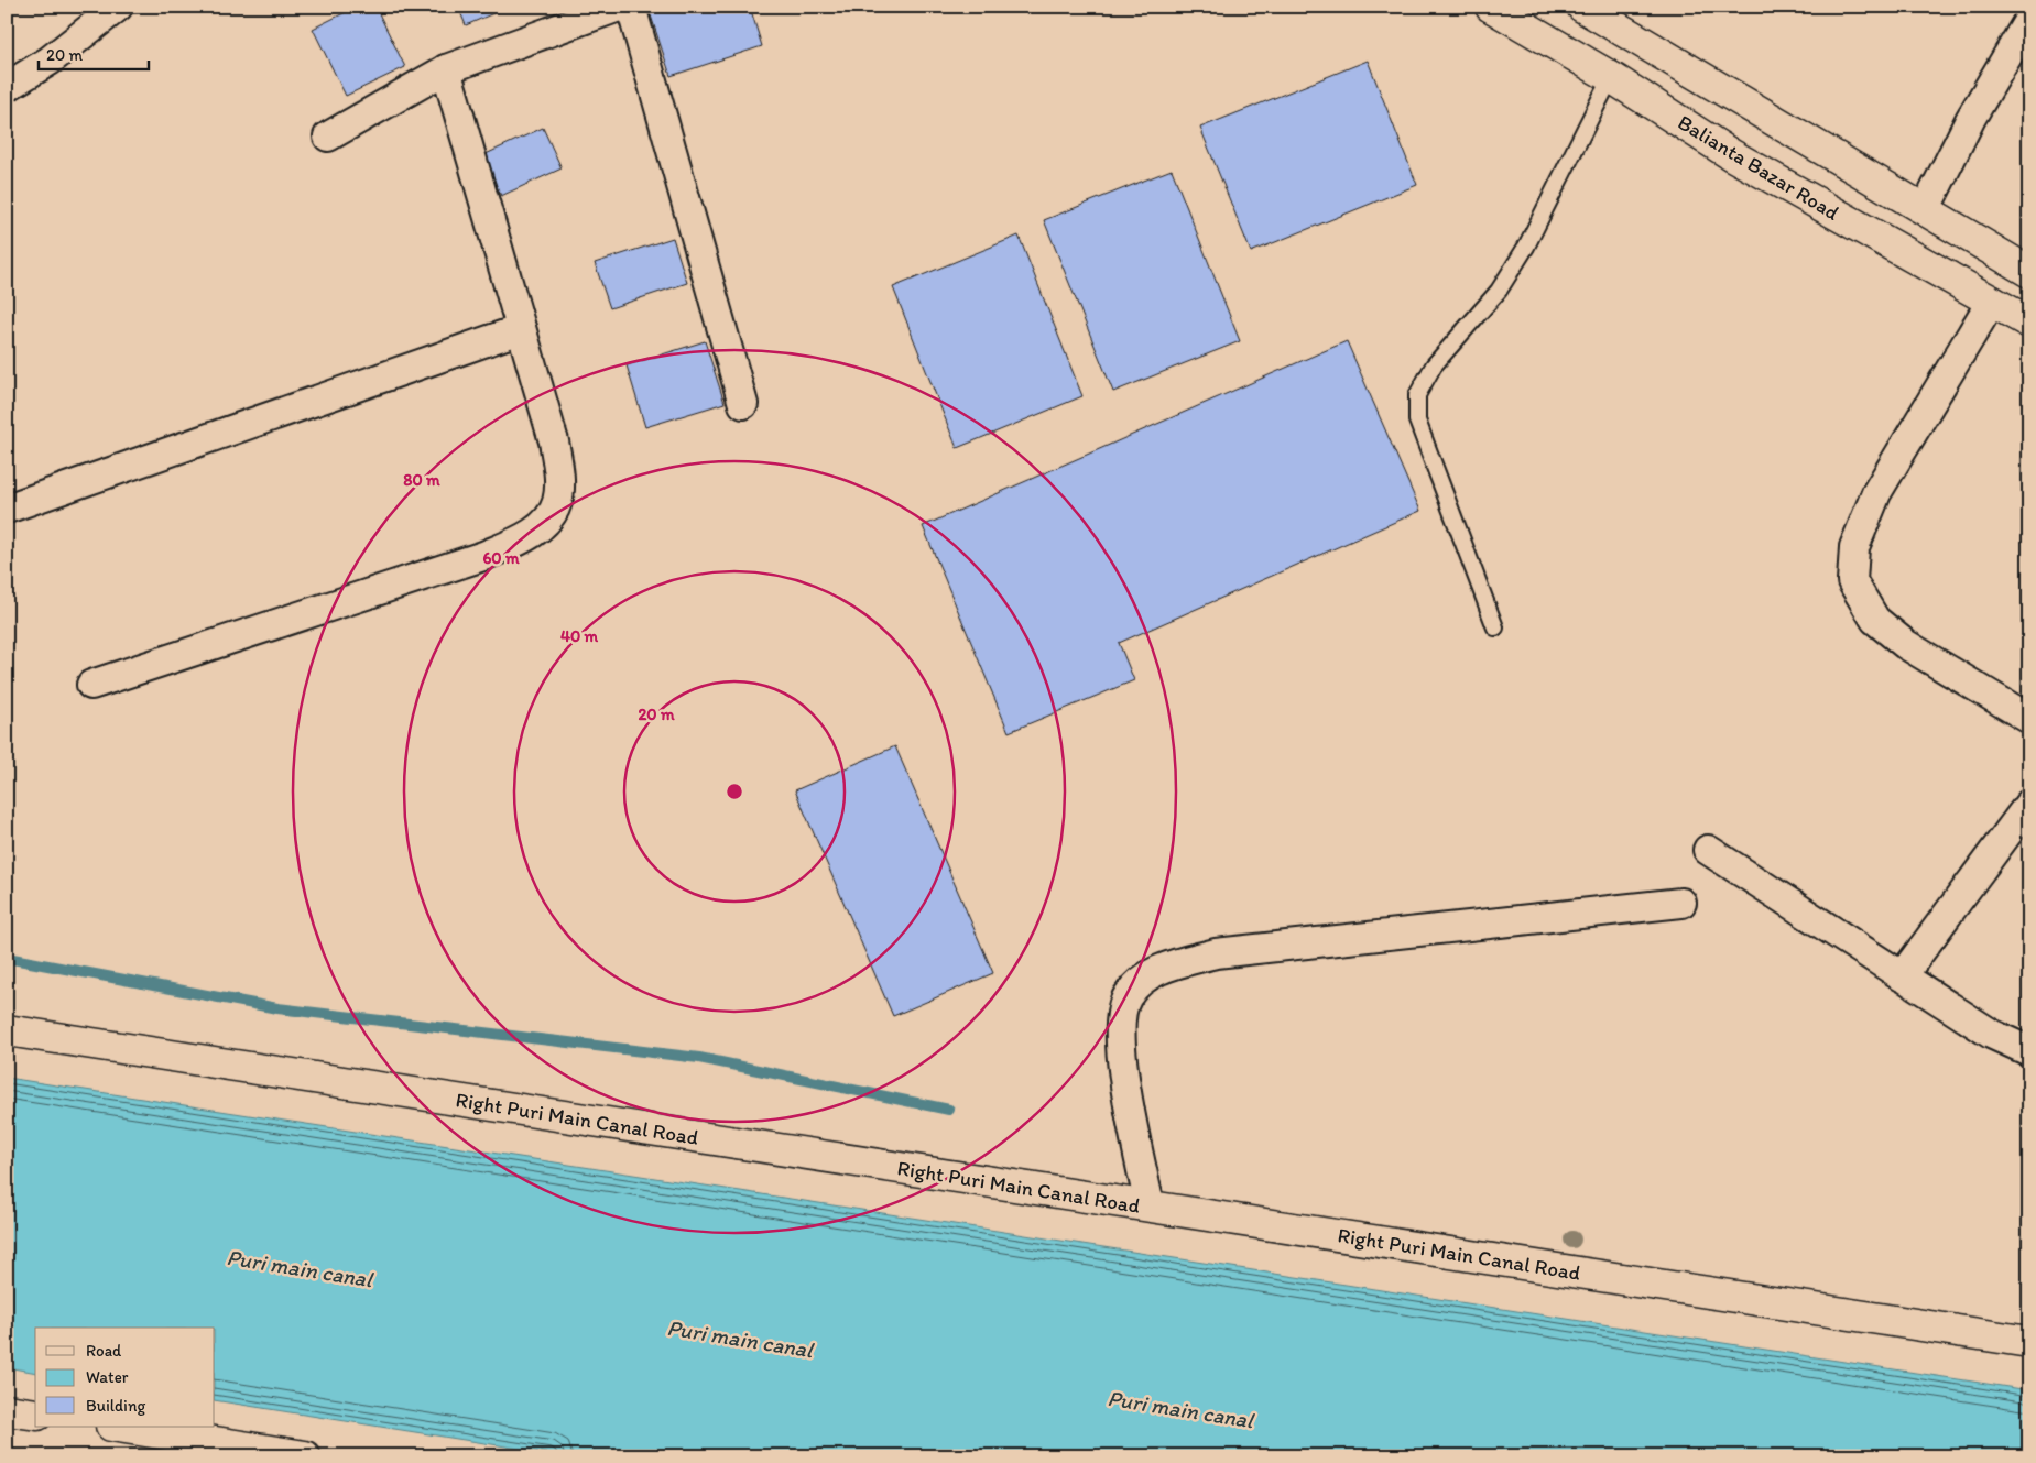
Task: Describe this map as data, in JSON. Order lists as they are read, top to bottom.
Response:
{
  "streets": {
    "street": ["Balianta Bazar Road", "Right Puri Main Canal Road"]
  },
  "water": ["Puri main canal"],
  "legend": ["Road", "Water", "Building"],
  "scale_bar": "20 m",
  "rings": [
    "80 m",
    "60 m",
    "40 m",
    "20 m"
  ]
}
